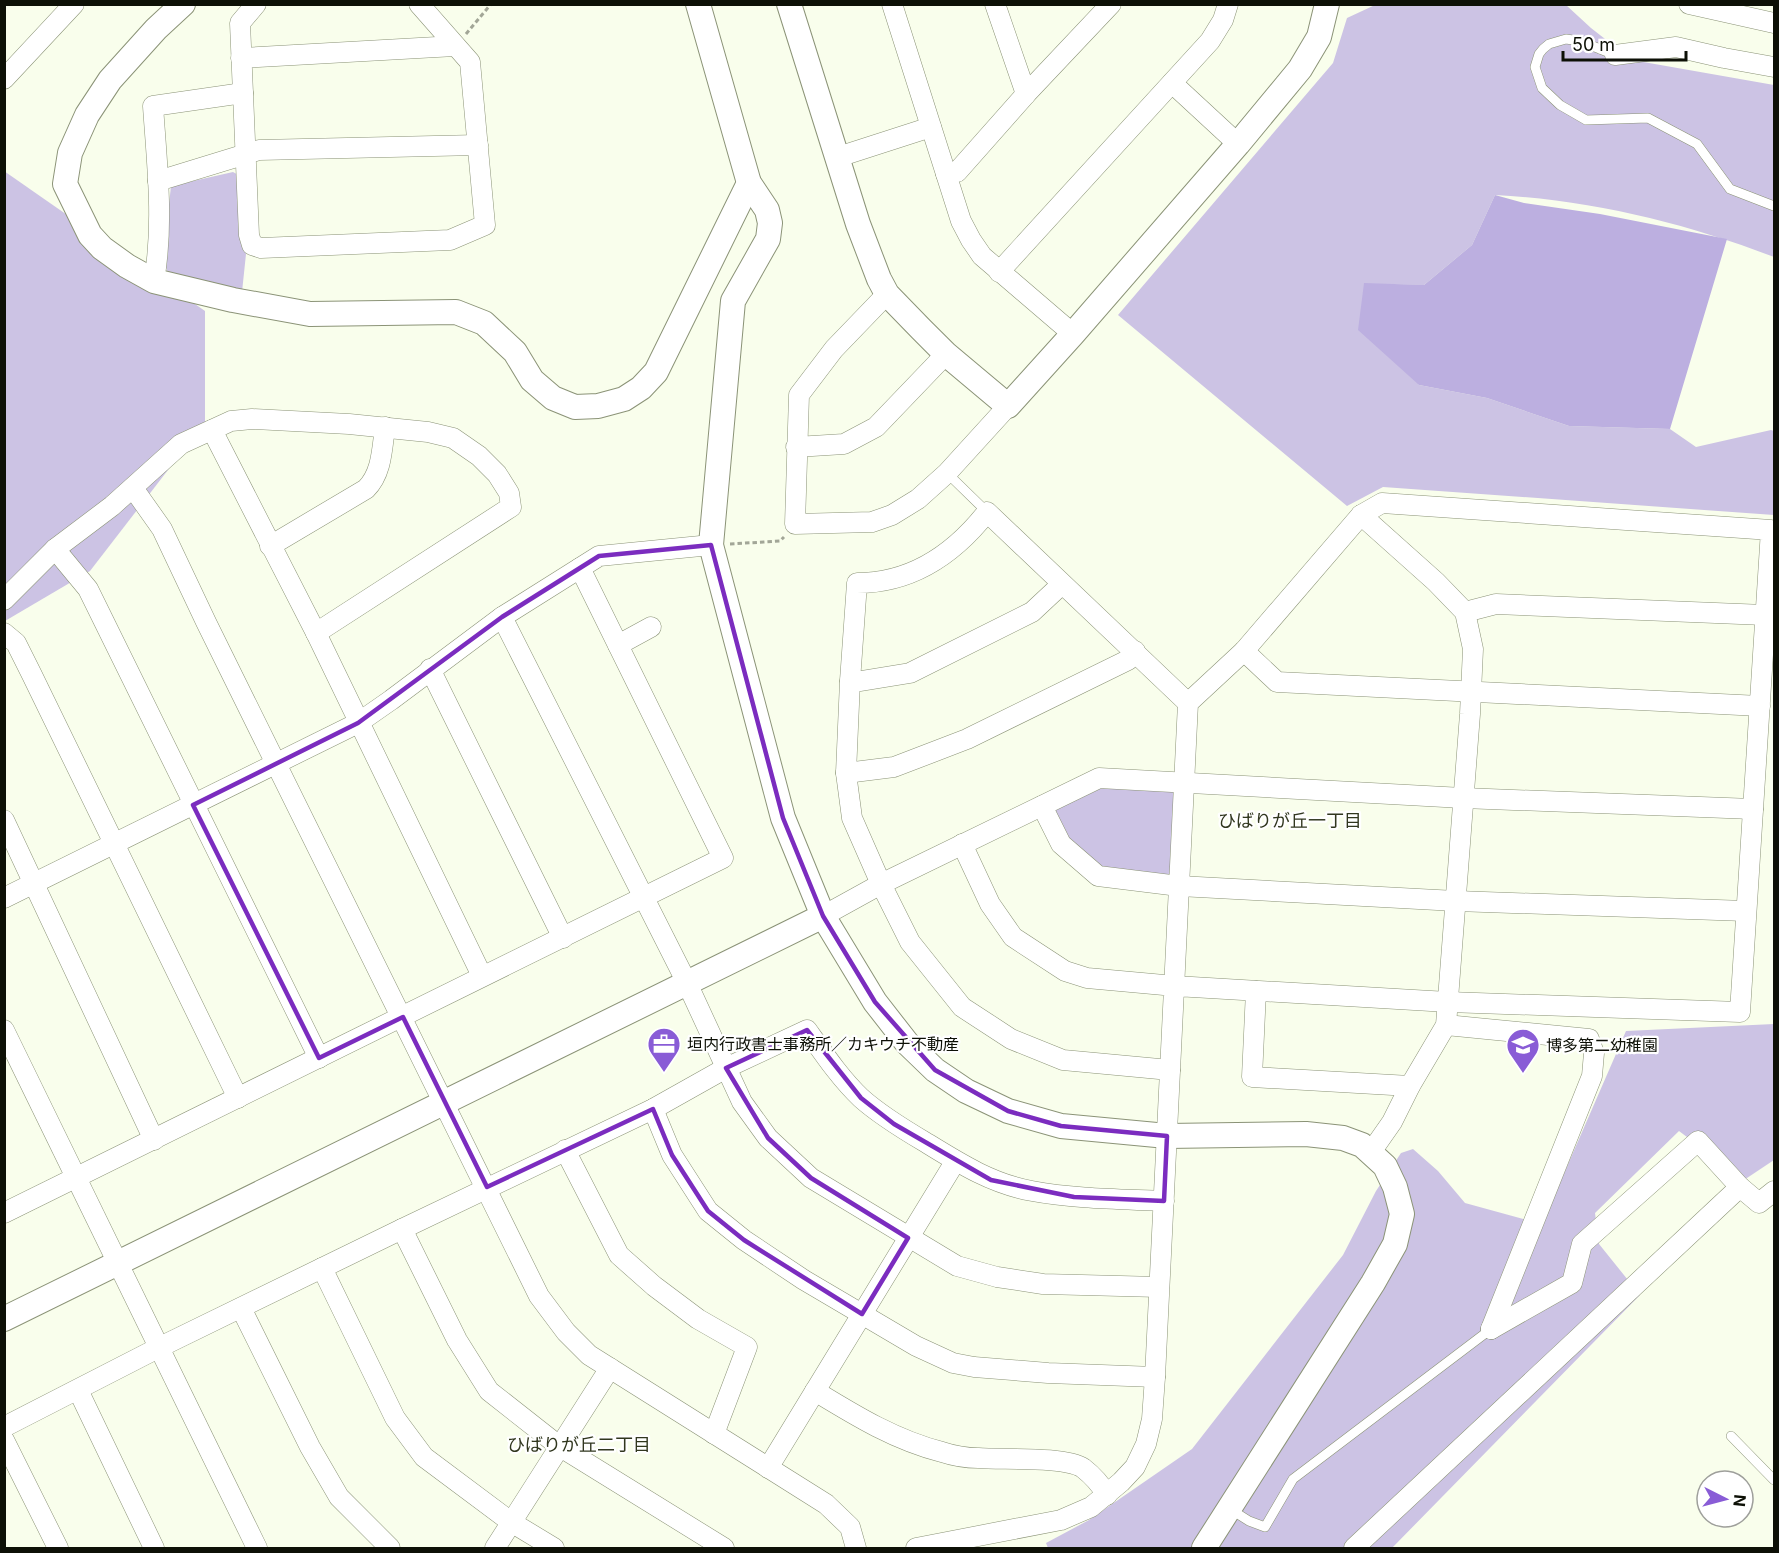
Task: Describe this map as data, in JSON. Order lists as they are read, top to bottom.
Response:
{
  "districts": ["ひばりが丘一丁目", "ひばりが丘二丁目"],
  "places": {
    "office": ["垣内行政書士事務所／カキウチ不動産"],
    "school or university": ["博多第二幼稚園"]
  },
  "scale_bar": "50 m",
  "north": "right"
}
